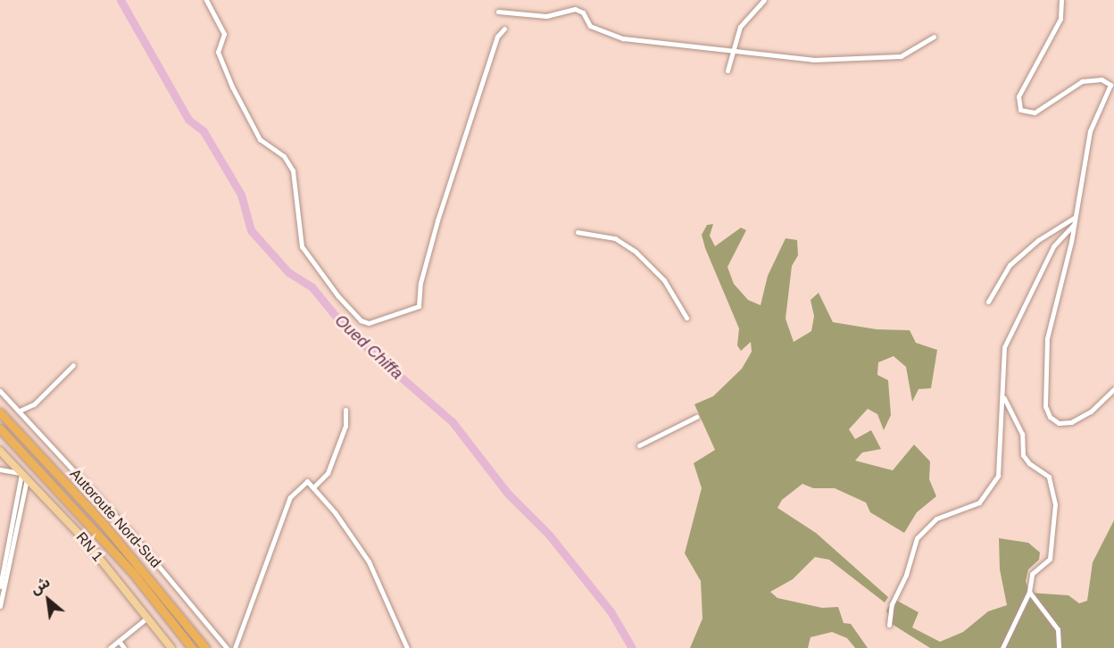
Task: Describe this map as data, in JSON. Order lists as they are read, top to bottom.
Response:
{
  "streets": {
    "highway": ["Autoroute Nord-Sud"],
    "main road": ["RN 1"]
  },
  "water": ["Oued Chiffa"],
  "north": "top left"
}
